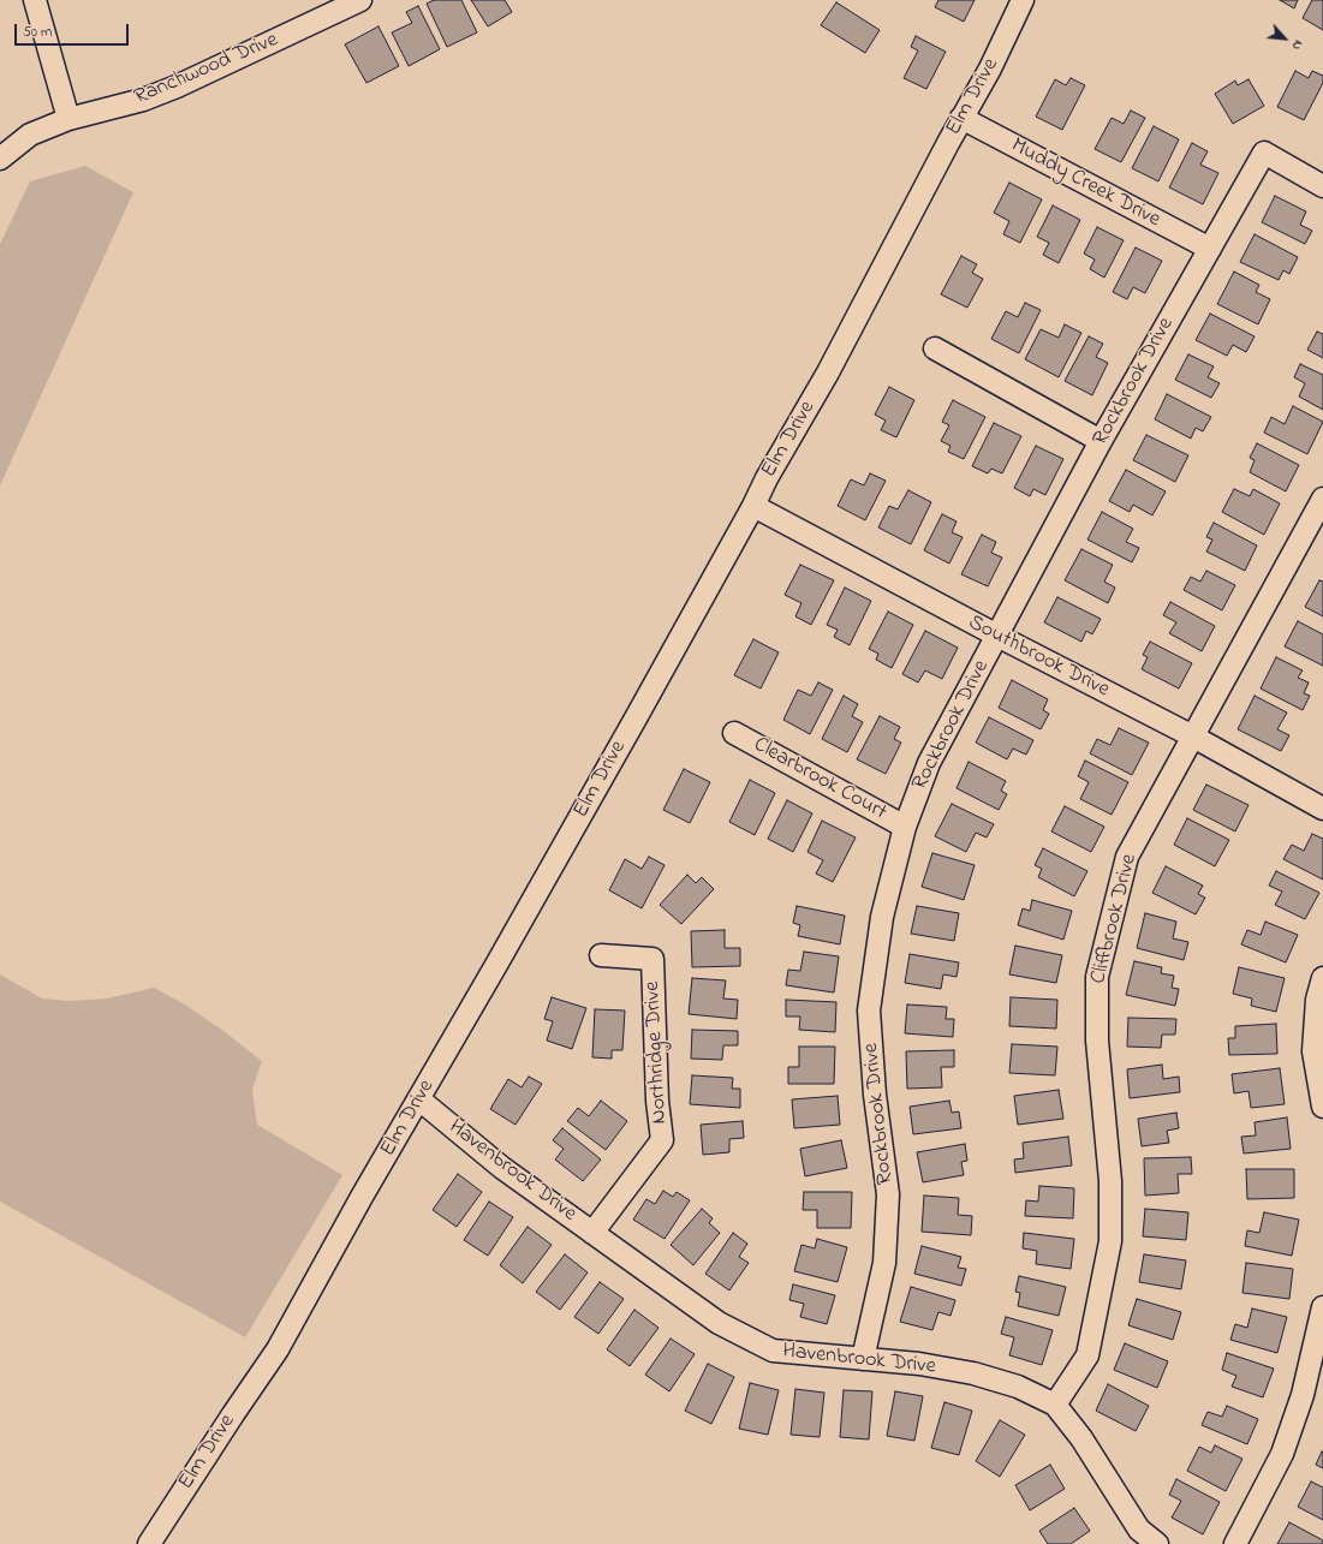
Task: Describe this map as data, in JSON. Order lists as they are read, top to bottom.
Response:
{
  "streets": {
    "street": [
      "Ranchwood Drive",
      "Elm Drive",
      "Muddy Creek Drive",
      "Rockbrook Drive",
      "Southbrook Drive",
      "Clearbrook Court",
      "Cliffbrook Drive",
      "Northridge Drive",
      "Havenbrook Drive"
    ]
  },
  "crossings": [
    ["Elm Drive", "Muddy Creek Drive"],
    ["Elm Drive", "Southbrook Drive"],
    ["Elm Drive", "Havenbrook Drive"],
    ["Muddy Creek Drive", "Rockbrook Drive"],
    ["Rockbrook Drive", "Southbrook Drive"],
    ["Rockbrook Drive", "Clearbrook Court"],
    ["Rockbrook Drive", "Havenbrook Drive"],
    ["Southbrook Drive", "Cliffbrook Drive"],
    ["Cliffbrook Drive", "Havenbrook Drive"],
    ["Northridge Drive", "Havenbrook Drive"]
  ],
  "scale_bar": "50 m",
  "north": "bottom right"
}
